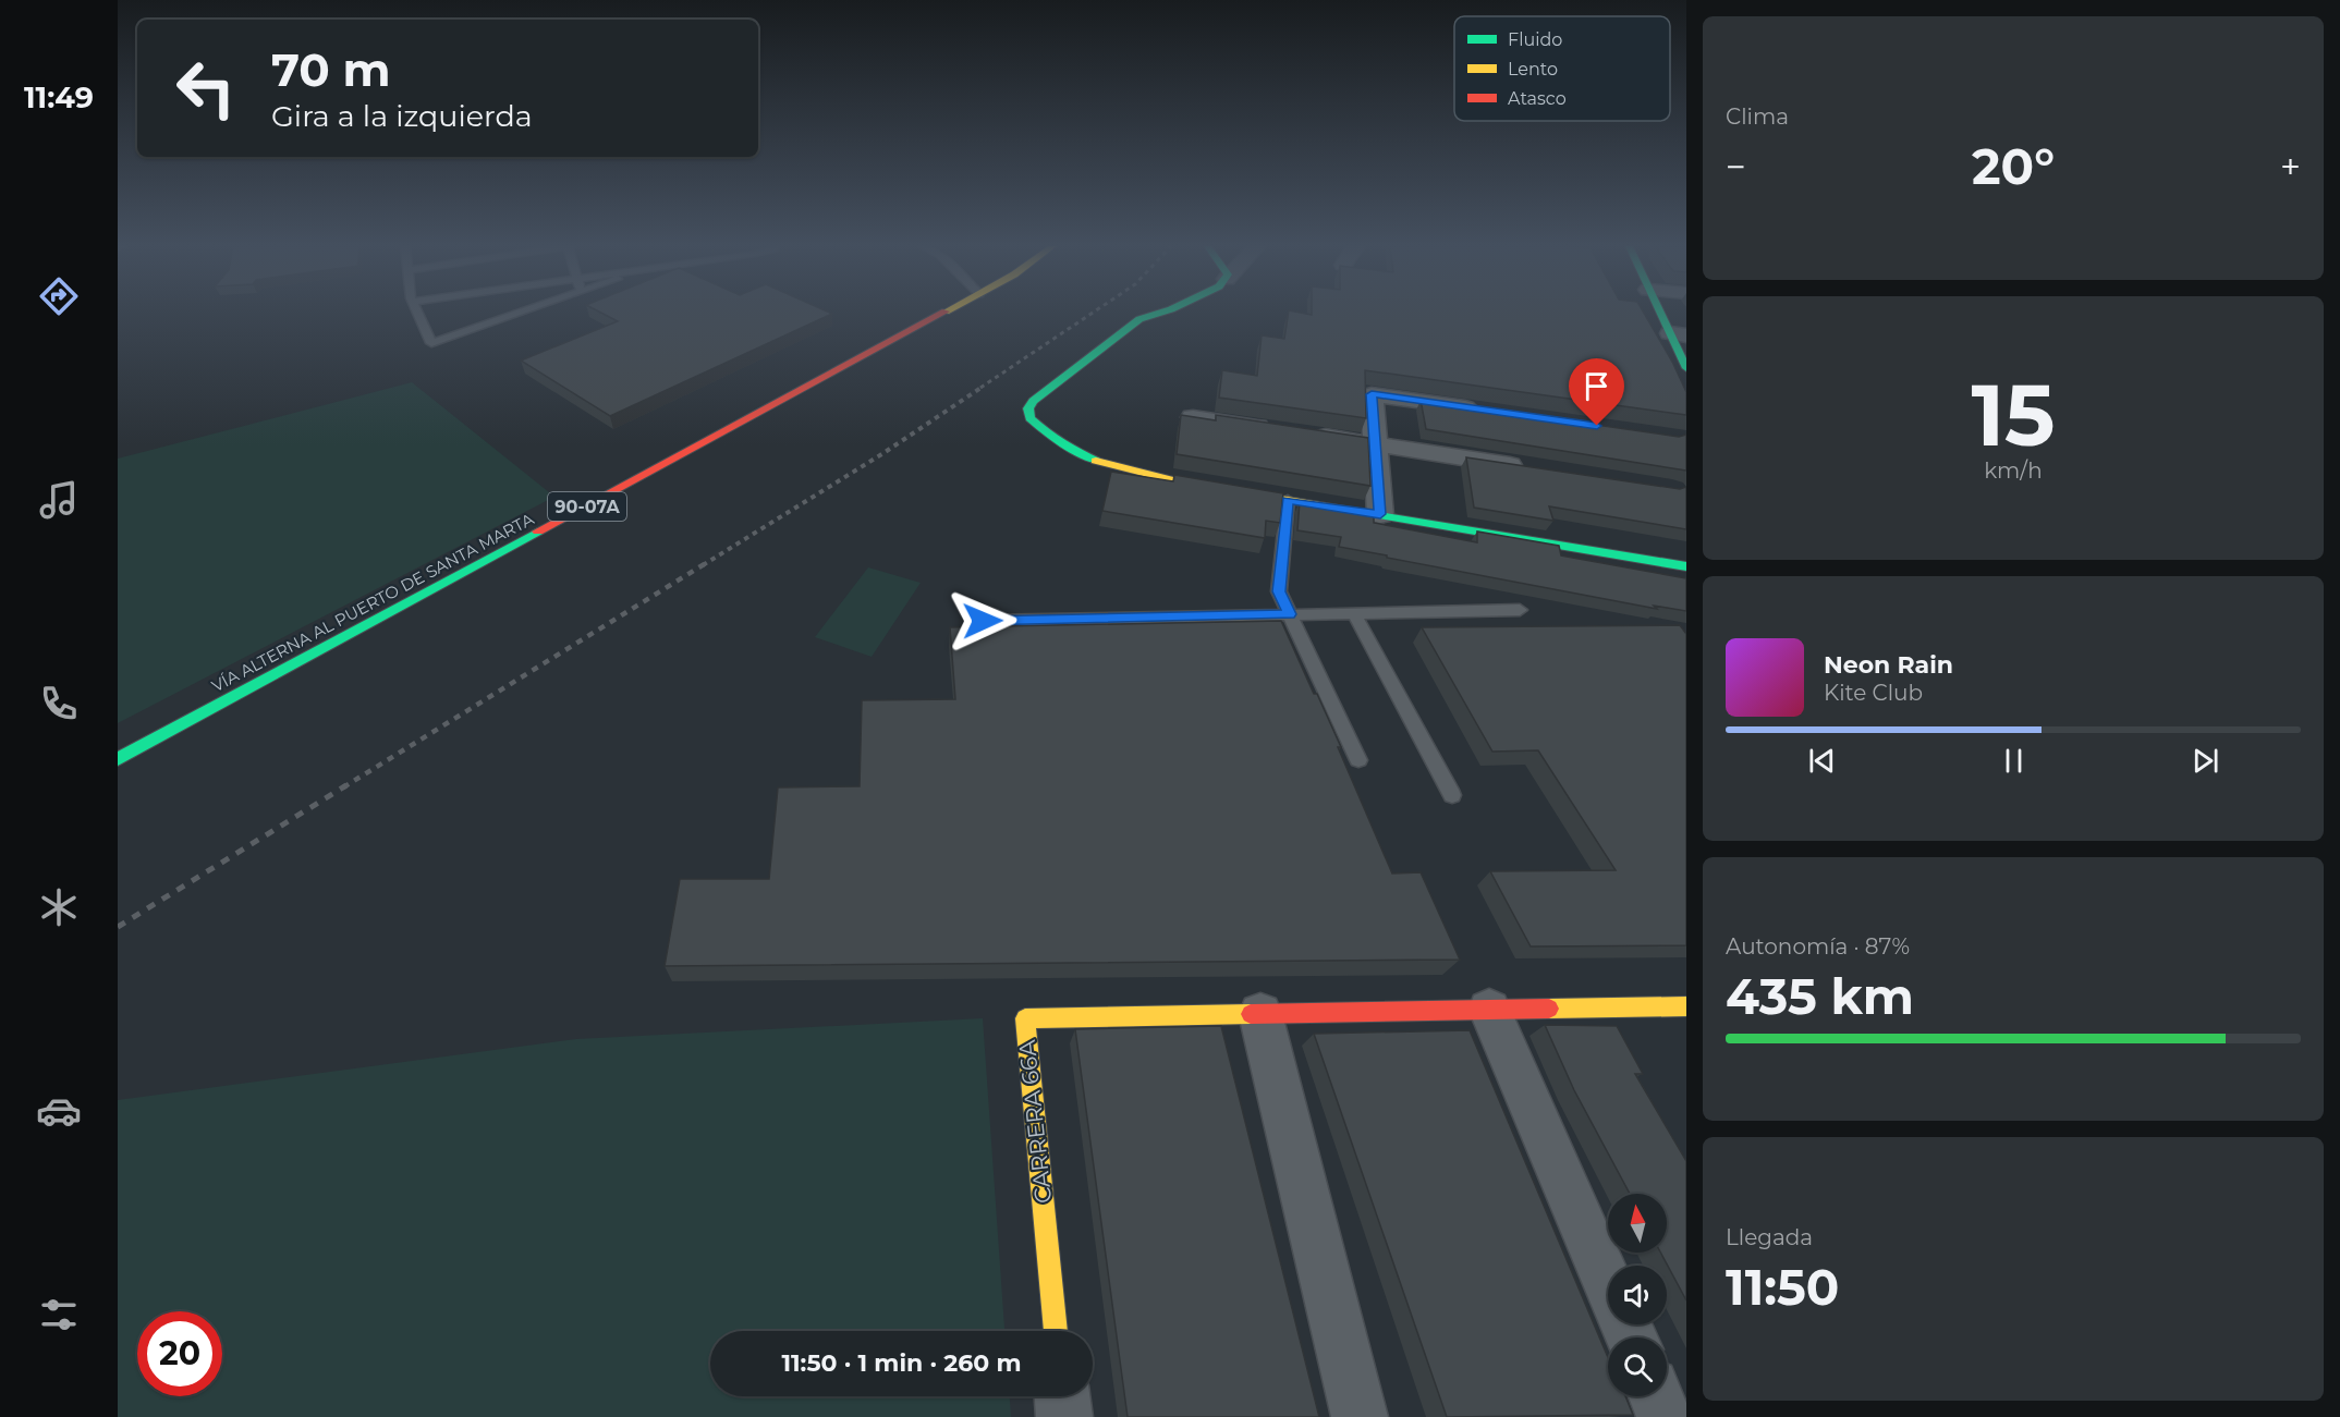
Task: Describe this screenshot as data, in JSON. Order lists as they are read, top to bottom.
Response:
{
  "streets": {
    "street": ["90-07A", "VÍA ALTERNA AL PUERTO DE SANTA MARTA", "CARRERA 66A"]
  },
  "legend": ["Fluido", "Lento", "Atasco"],
  "north": "top",
  "page": {
    "tabs": "11:49",
    "tile": [
      "Clima",
      ["15", "km/h"],
      ["Autonomía · 87%", "435 km"],
      ["Llegada", "11:50"]
    ],
    "turn": ["70 m", "Gira a la izquierda"],
    "heat": ["−", "20°", "+"],
    "song": ["Neon Rain", "Kite Club"],
    "limit": "20",
    "trip": "11:50 · 1 min · 260 m"
  }
}
